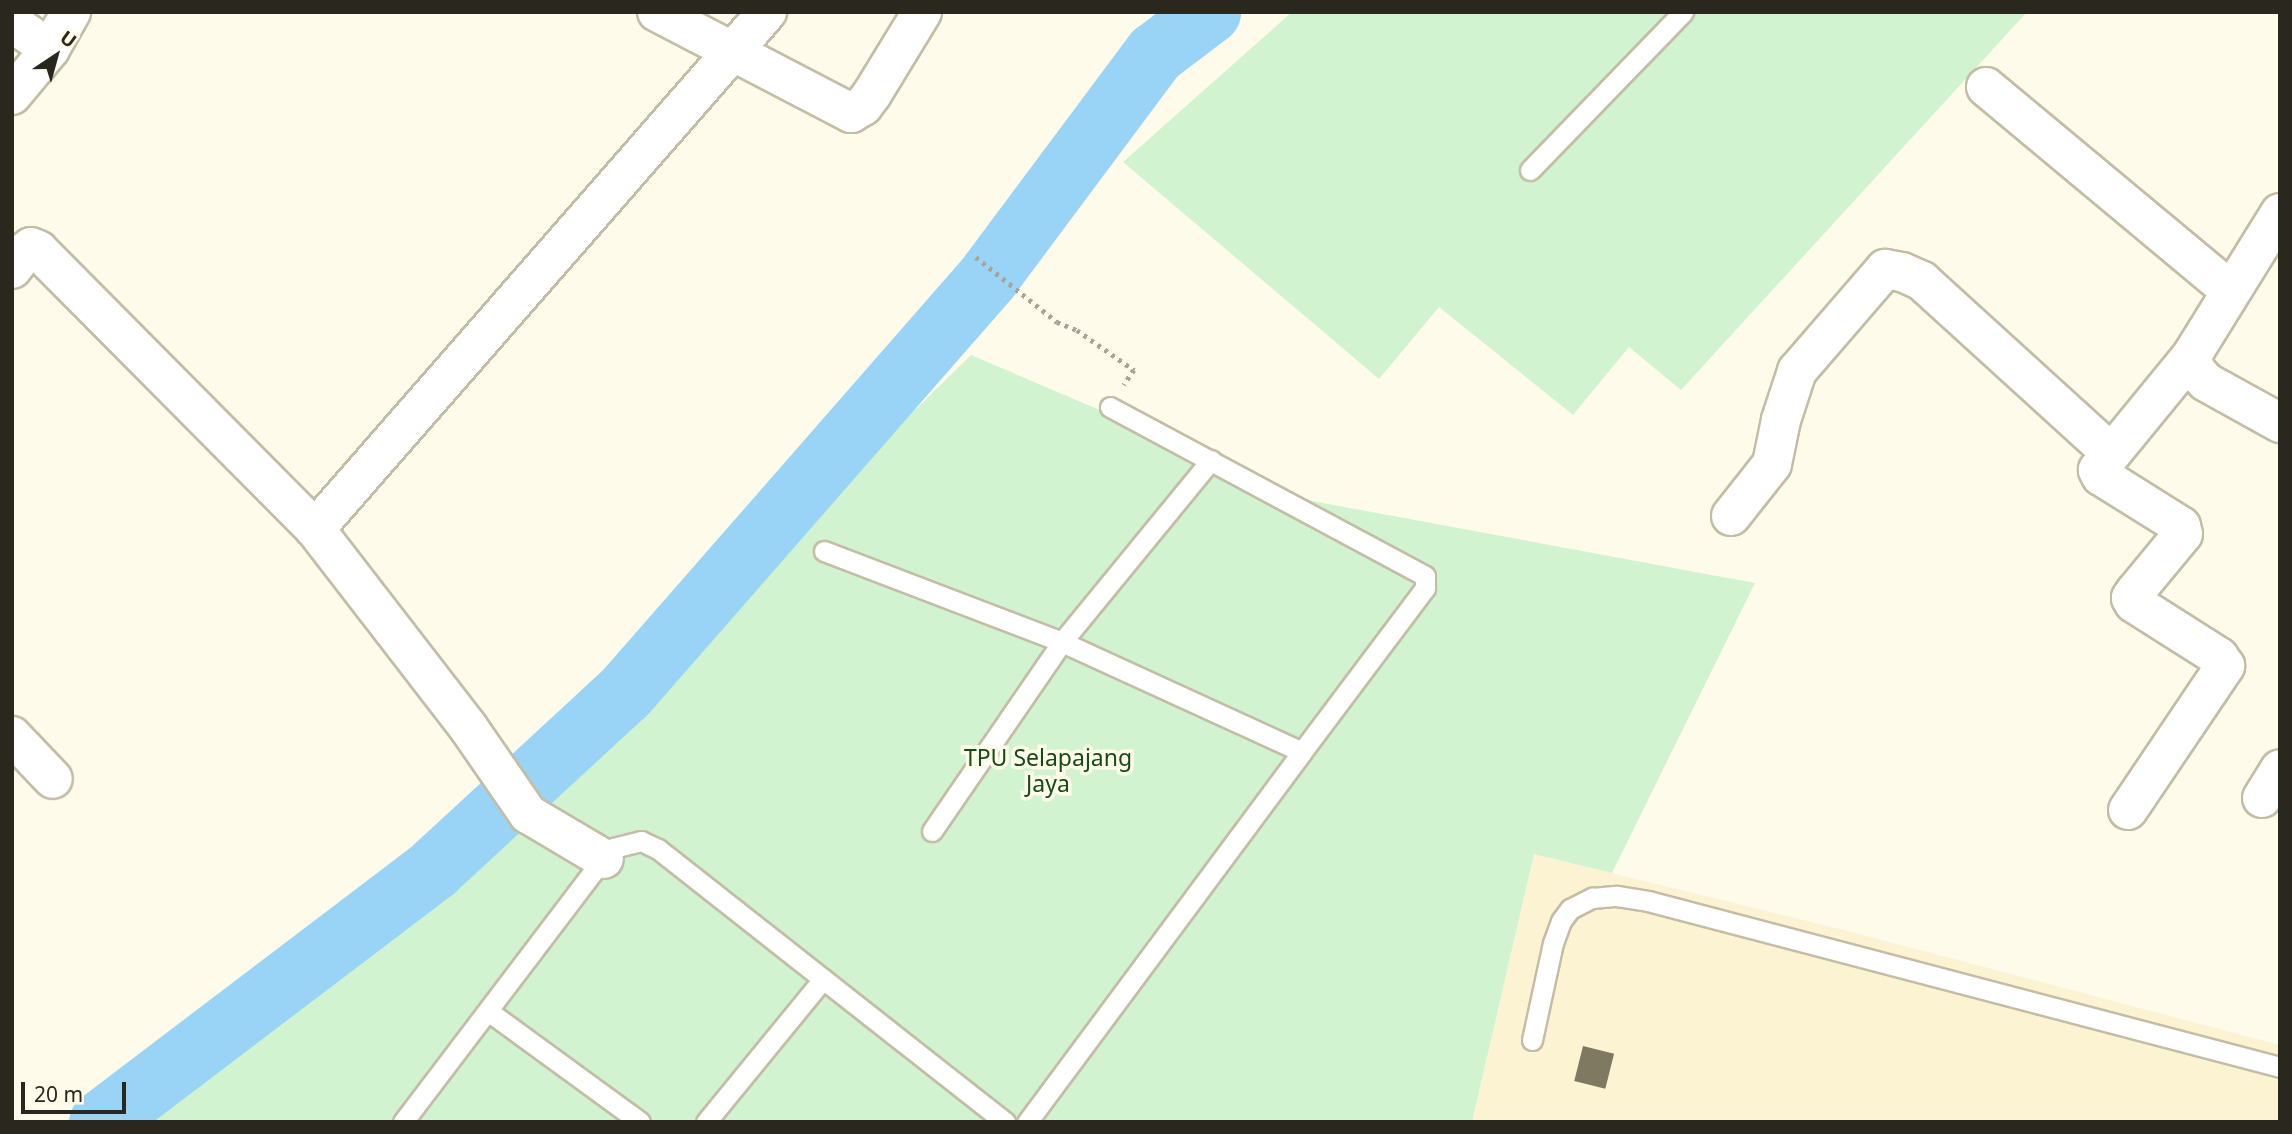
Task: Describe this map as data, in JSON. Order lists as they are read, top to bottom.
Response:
{
  "parks": ["TPU Selapajang Jaya"],
  "scale_bar": "20 m",
  "north": "top right"
}
